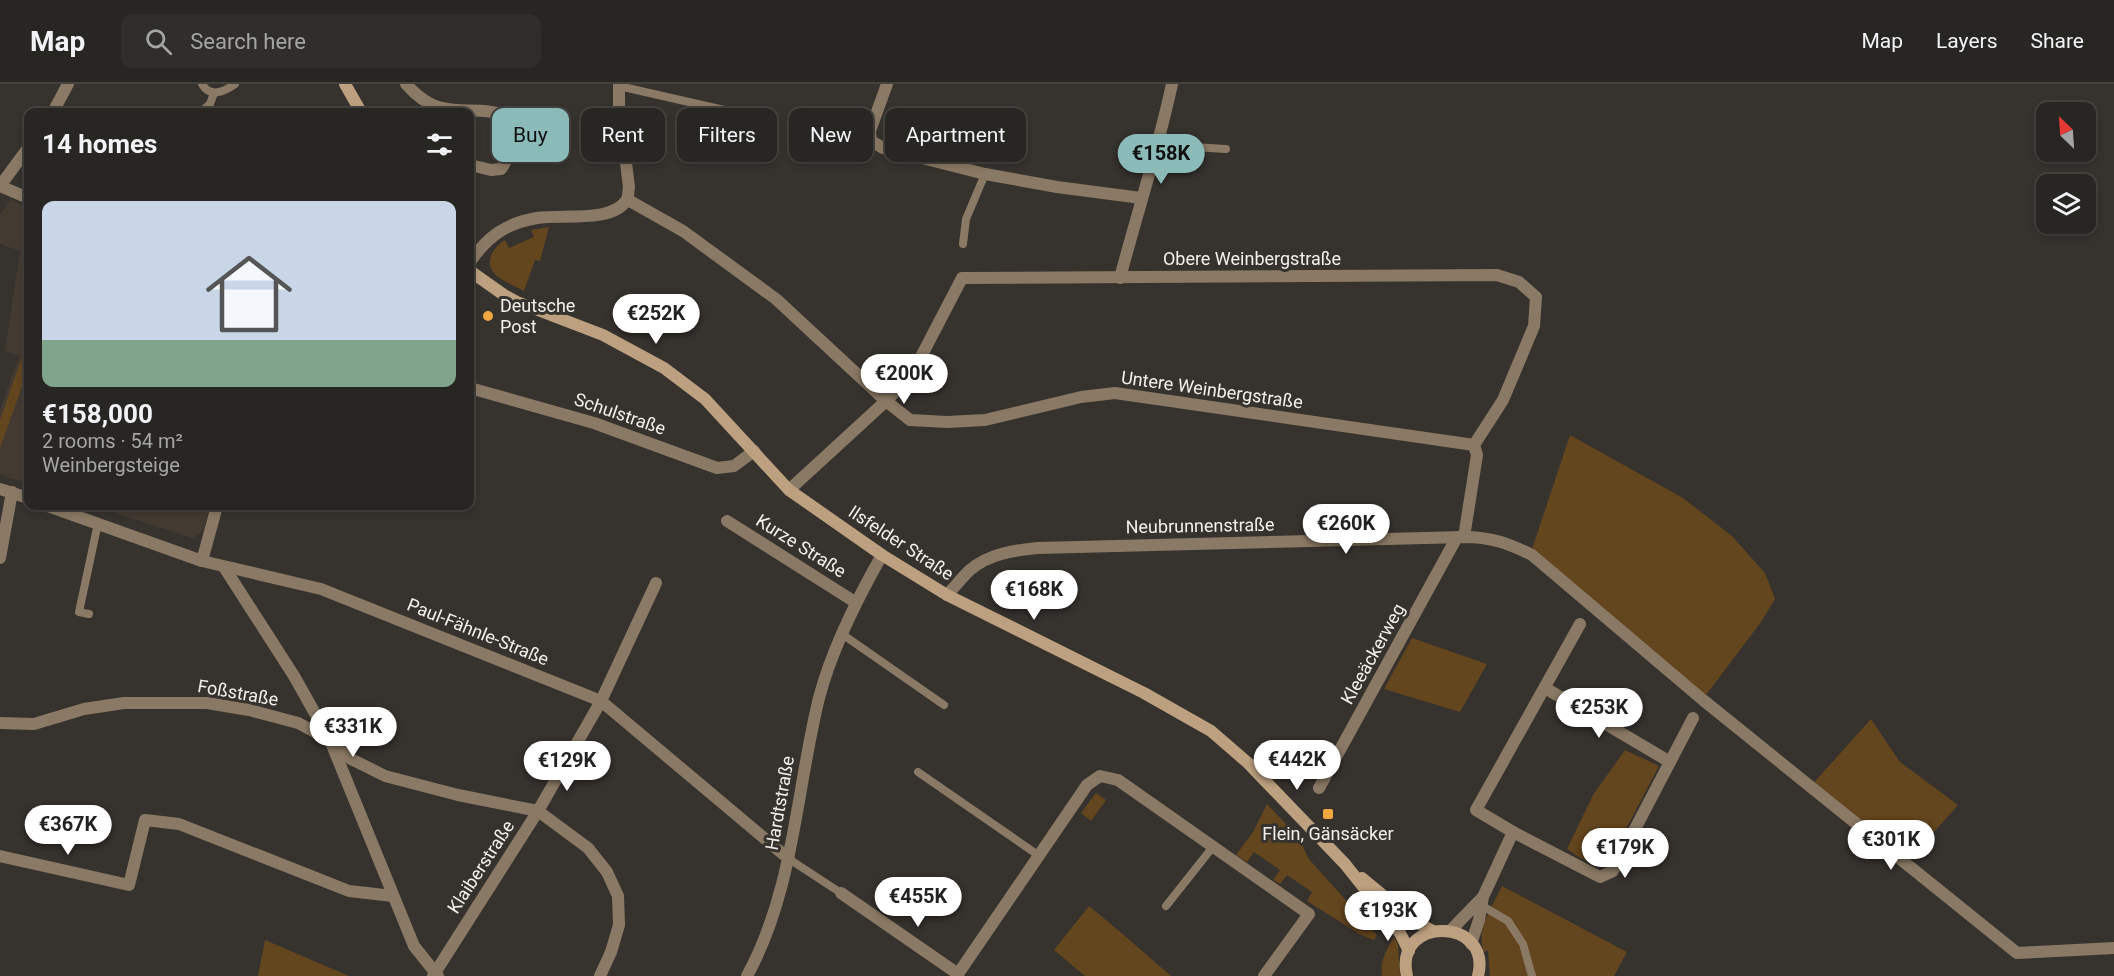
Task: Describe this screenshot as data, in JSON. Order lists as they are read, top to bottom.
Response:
{
  "streets": {
    "main road": ["Ilsfelder Straße"],
    "street": [
      "Obere Weinbergstraße",
      "Untere Weinbergstraße",
      "Schulstraße",
      "Neubrunnenstraße",
      "Kurze Straße",
      "Paul-Fähnle-Straße",
      "Kleeäckerweg",
      "Foßstraße",
      "Hardtstraße",
      "Klaiberstraße"
    ]
  },
  "crossings": [
    ["Obere Weinbergstraße", "Untere Weinbergstraße"],
    ["Obere Weinbergstraße", "Kleeäckerweg"],
    ["Untere Weinbergstraße", "Kleeäckerweg"],
    ["Schulstraße", "Ilsfelder Straße"],
    ["Neubrunnenstraße", "Ilsfelder Straße"],
    ["Neubrunnenstraße", "Kleeäckerweg"],
    ["Ilsfelder Straße", "Hardtstraße"],
    ["Kurze Straße", "Hardtstraße"],
    ["Paul-Fähnle-Straße", "Hardtstraße"],
    ["Paul-Fähnle-Straße", "Klaiberstraße"],
    ["Foßstraße", "Klaiberstraße"]
  ],
  "places": {
    "other": ["Deutsche Post"],
    "transit": ["Flein, Gänsäcker"]
  },
  "north": "top left",
  "page": {
    "header": "Map",
    "search": "Search here",
    "nav": ["Map", "Layers", "Share"],
    "chip": [
      "Buy",
      "Rent",
      "Filters",
      "New",
      "Apartment"
    ],
    "heading": "14 homes",
    "price": [
      "€158K",
      "€252K",
      "€200K",
      "€260K",
      "€168K",
      "€253K",
      "€331K",
      "€442K",
      "€129K",
      "€367K",
      "€301K",
      "€179K",
      "€455K",
      "€193K"
    ],
    "list": [
      {
        "name": "€158,000",
        "note": "2 rooms · 54 m² · Weinbergsteige"
      }
    ]
  }
}
